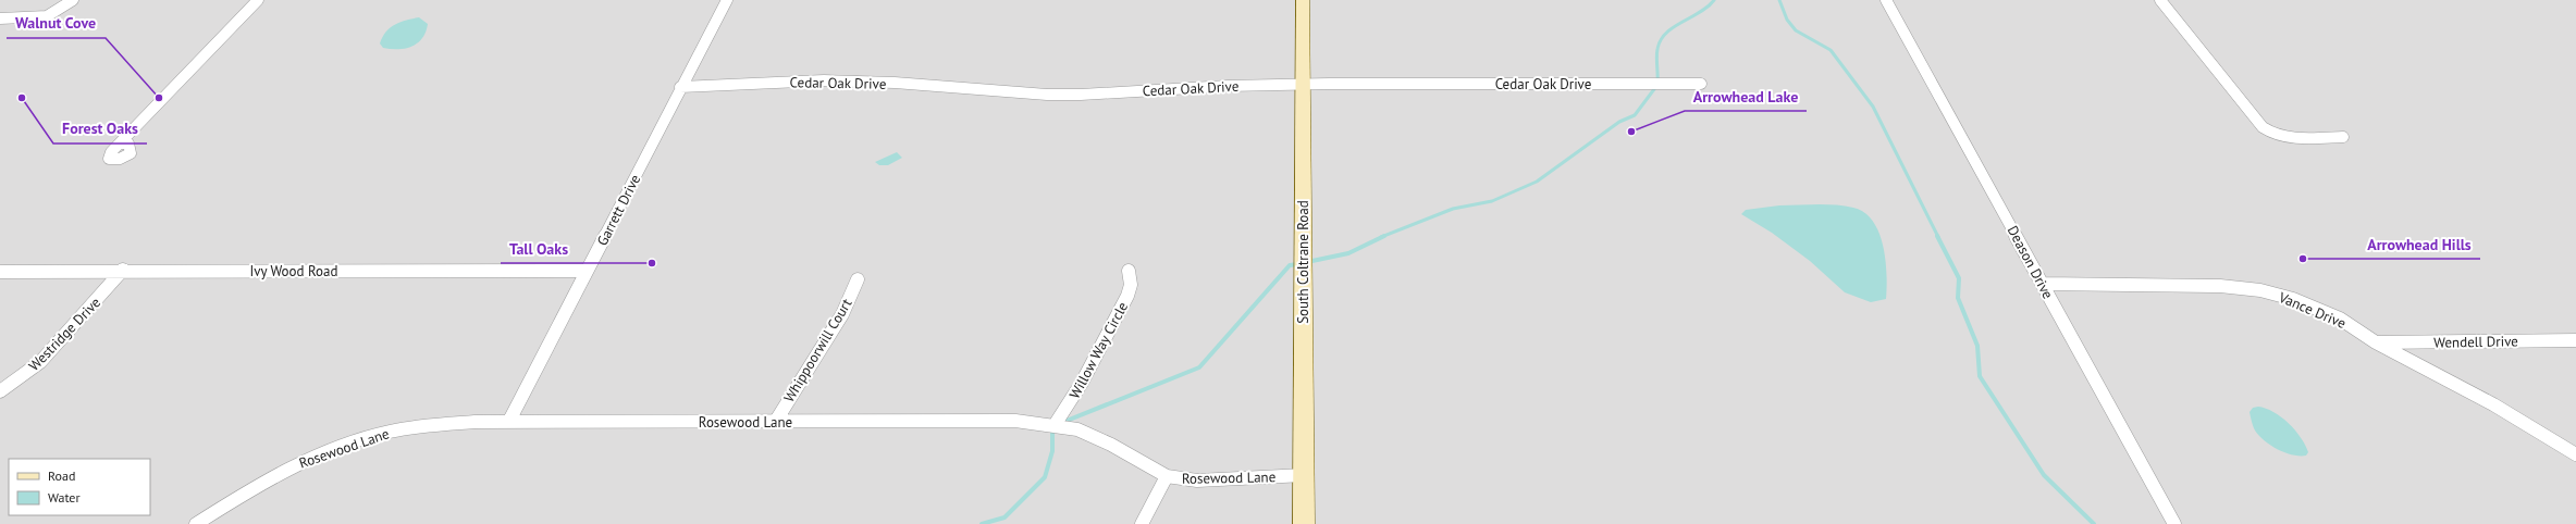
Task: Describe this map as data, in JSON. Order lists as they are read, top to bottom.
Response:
{
  "streets": {
    "main road": ["South Coltrane Road"],
    "street": [
      "Cedar Oak Drive",
      "Garrett Drive",
      "Deason Drive",
      "Ivy Wood Road",
      "Vance Drive",
      "Westridge Drive",
      "Wendell Drive",
      "Whippoorwill Court",
      "Willow Way Circle",
      "Rosewood Lane"
    ]
  },
  "crossings": [
    ["Cedar Oak Drive", "Garrett Drive"],
    ["Cedar Oak Drive", "South Coltrane Road"],
    ["Garrett Drive", "Ivy Wood Road"],
    ["Garrett Drive", "Rosewood Lane"],
    ["South Coltrane Road", "Rosewood Lane"],
    ["Deason Drive", "Vance Drive"],
    ["Ivy Wood Road", "Westridge Drive"],
    ["Vance Drive", "Wendell Drive"],
    ["Whippoorwill Court", "Rosewood Lane"],
    ["Willow Way Circle", "Rosewood Lane"]
  ],
  "places": [
    "Forest Oaks",
    "Walnut Cove",
    "Arrowhead Lake",
    "Arrowhead Hills",
    "Tall Oaks"
  ],
  "legend": ["Road", "Water"]
}
